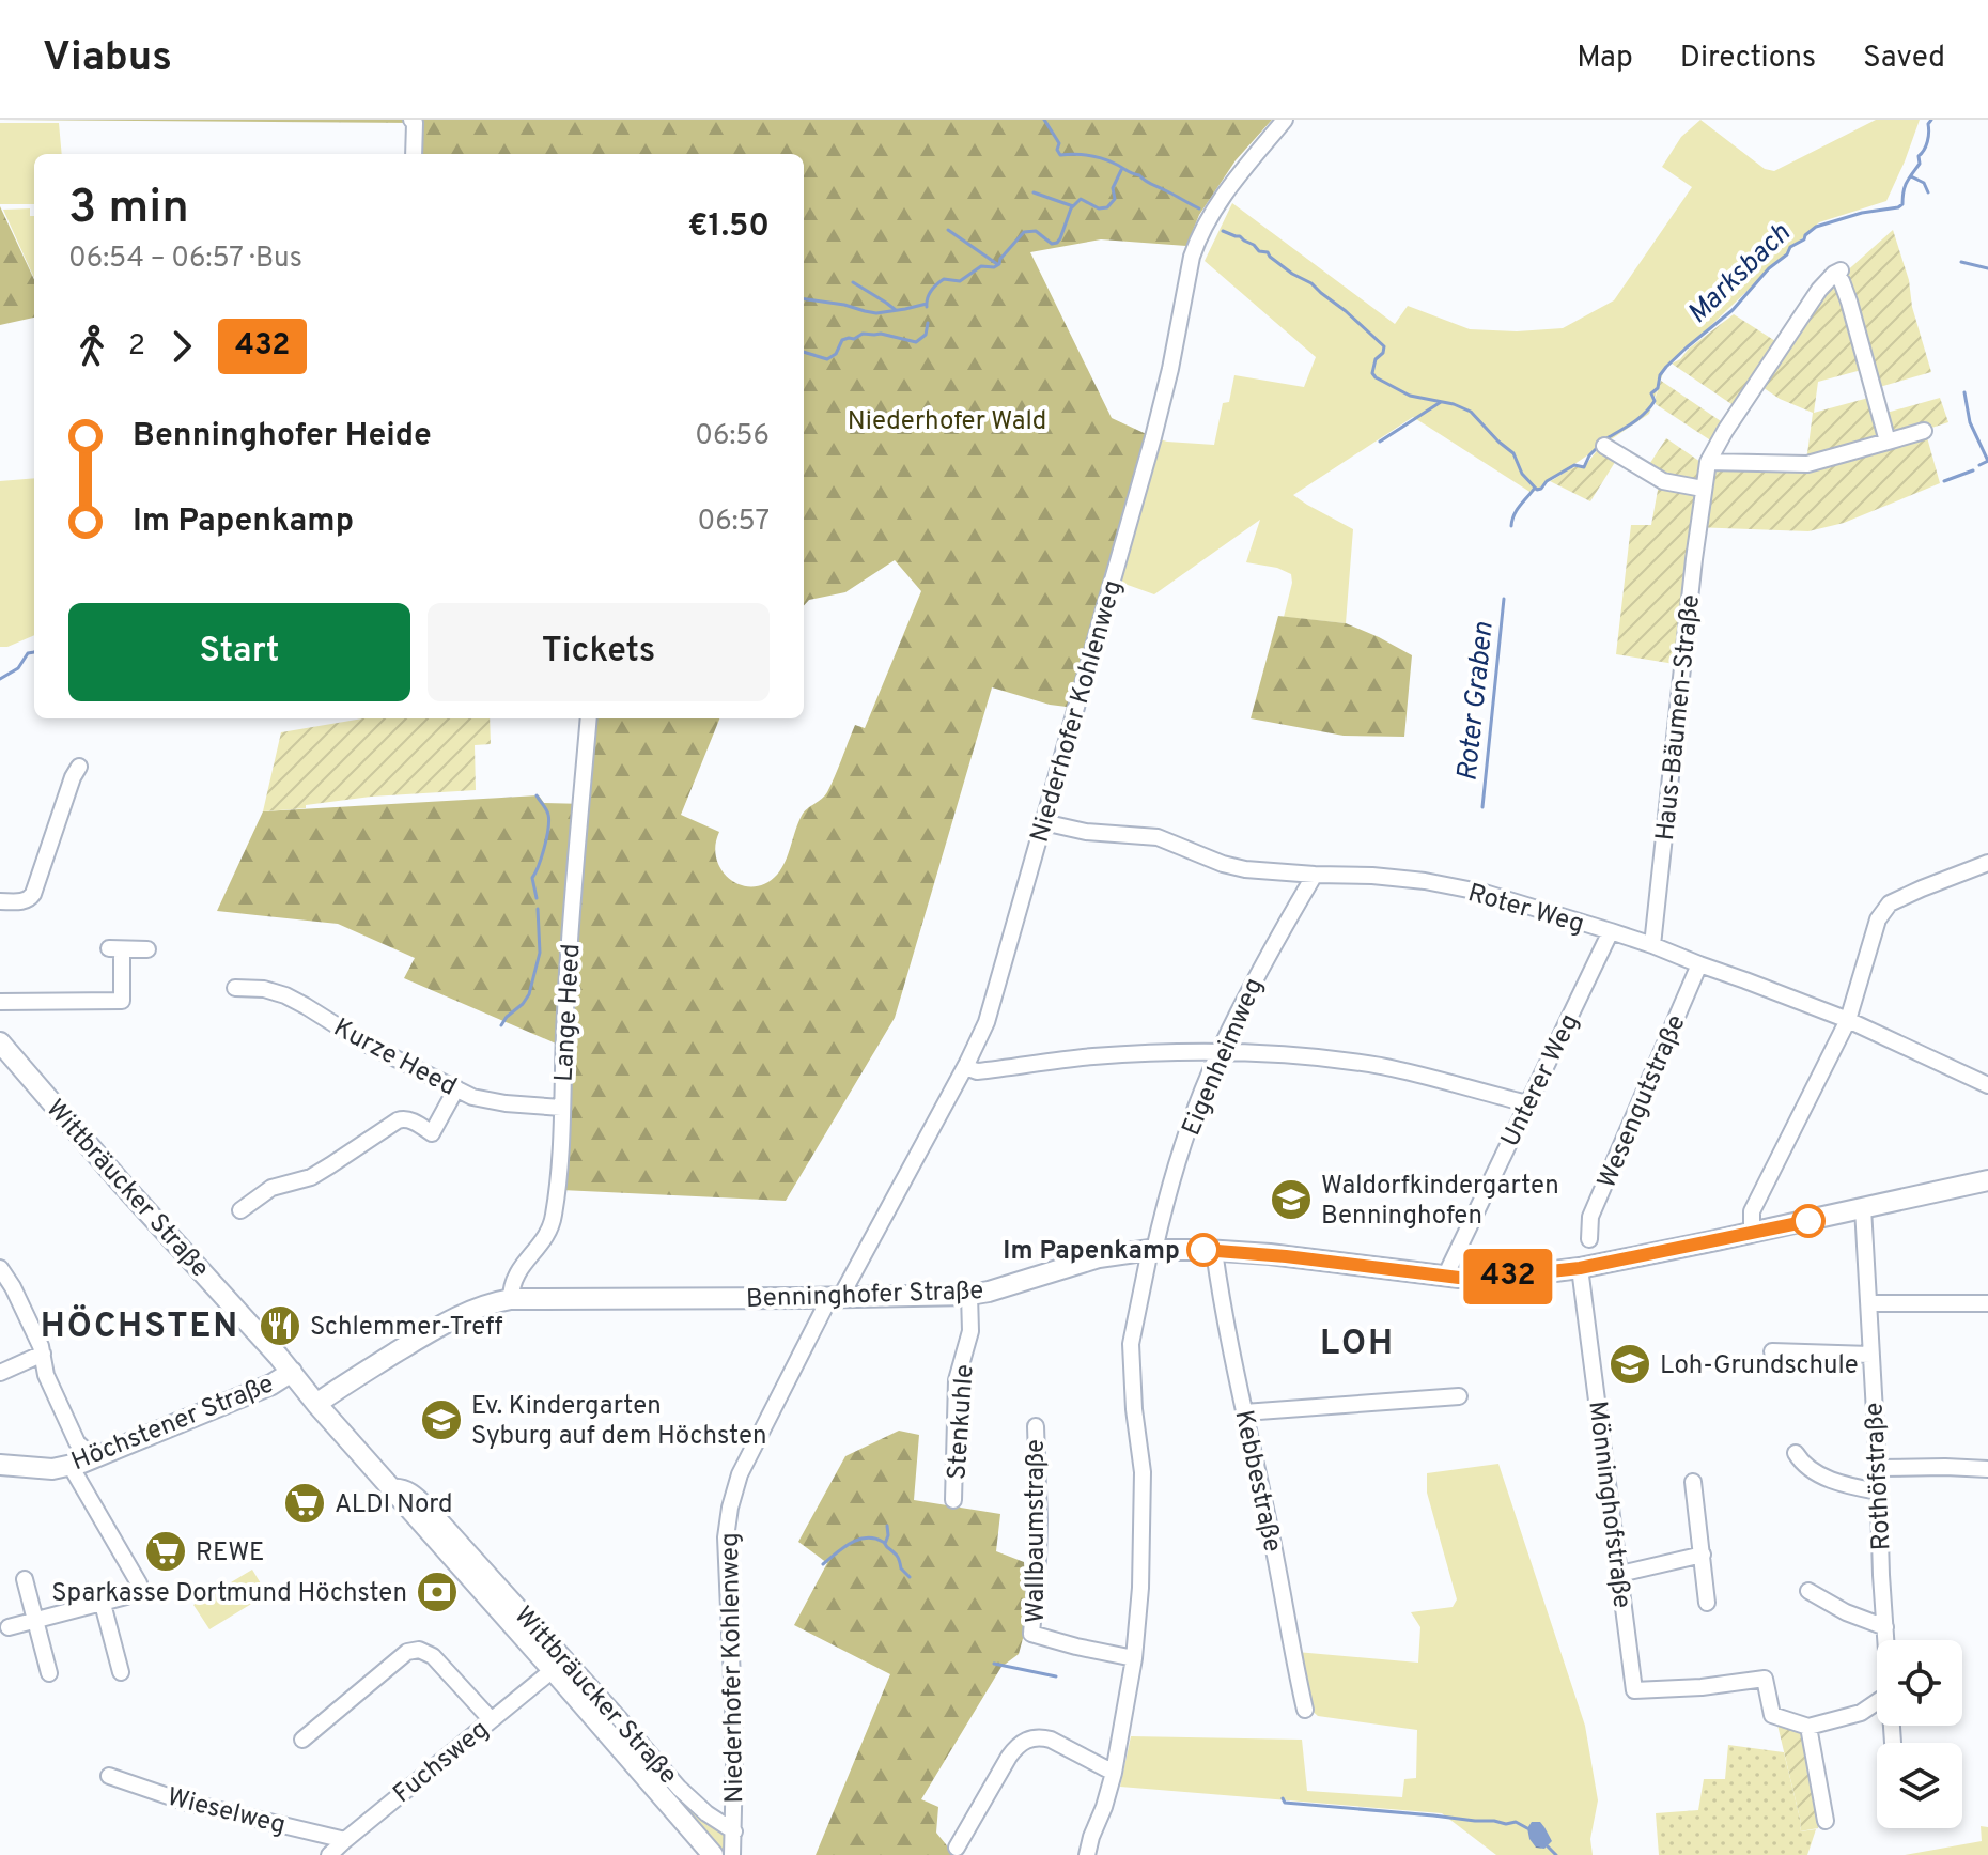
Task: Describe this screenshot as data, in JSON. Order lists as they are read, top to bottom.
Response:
{
  "streets": {
    "main road": ["Wittbräucker Straße", "Benninghofer Straße", "Höchstener Straße"],
    "street": [
      "Niederhofer Kohlenweg",
      "Haus-Bäumen-Straße",
      "Roter Weg",
      "Lange Heed",
      "Kurze Heed",
      "Eigenheimweg",
      "Unterer Weg",
      "Wesengutstraße",
      "Stenkuhle",
      "Rothöfstraße",
      "Kebbestraße",
      "Mönninghofstraße",
      "Wallbaumstraße",
      "Fuchsweg",
      "Wieselweg"
    ]
  },
  "crossings": [
    ["Niederhofer Kohlenweg", "Roter Weg"],
    ["Niederhofer Kohlenweg", "Wittbräucker Straße"],
    ["Niederhofer Kohlenweg", "Benninghofer Straße"],
    ["Haus-Bäumen-Straße", "Roter Weg"],
    ["Roter Weg", "Eigenheimweg"],
    ["Roter Weg", "Unterer Weg"],
    ["Roter Weg", "Wesengutstraße"],
    ["Lange Heed", "Kurze Heed"],
    ["Lange Heed", "Benninghofer Straße"],
    ["Eigenheimweg", "Benninghofer Straße"],
    ["Unterer Weg", "Benninghofer Straße"],
    ["Wittbräucker Straße", "Benninghofer Straße"],
    ["Wittbräucker Straße", "Höchstener Straße"],
    ["Wittbräucker Straße", "Fuchsweg"],
    ["Benninghofer Straße", "Stenkuhle"],
    ["Benninghofer Straße", "Rothöfstraße"],
    ["Benninghofer Straße", "Kebbestraße"],
    ["Benninghofer Straße", "Mönninghofstraße"],
    ["Fuchsweg", "Wieselweg"]
  ],
  "districts": ["HÖCHSTEN", "LOH"],
  "water": ["Marksbach", "Roter Graben"],
  "parks": ["Niederhofer Wald"],
  "places": {
    "school or university": ["Waldorfkindergarten Benninghofen", "Loh-Grundschule", "Ev. Kindergarten Syburg auf dem Höchsten"],
    "other": ["Im Papenkamp"],
    "restaurant": ["Schlemmer-Treff"],
    "supermarket": ["ALDI Nord", "REWE"],
    "bank": ["Sparkasse Dortmund Höchsten"]
  },
  "lines": ["bus line 432"],
  "page": {
    "header": "Viabus",
    "nav": ["Map", "Directions", "Saved"],
    "on_map": "432",
    "heading": ["3 min", "06:54 – 06:57 · Bus", "€1.50"],
    "legs": ["2", "432"],
    "list": [
      {
        "name": "Benninghofer Heide",
        "value": "06:56"
      },
      {
        "name": "Im Papenkamp",
        "value": "06:57"
      }
    ],
    "buttons": ["Start", "Tickets"]
  }
}
